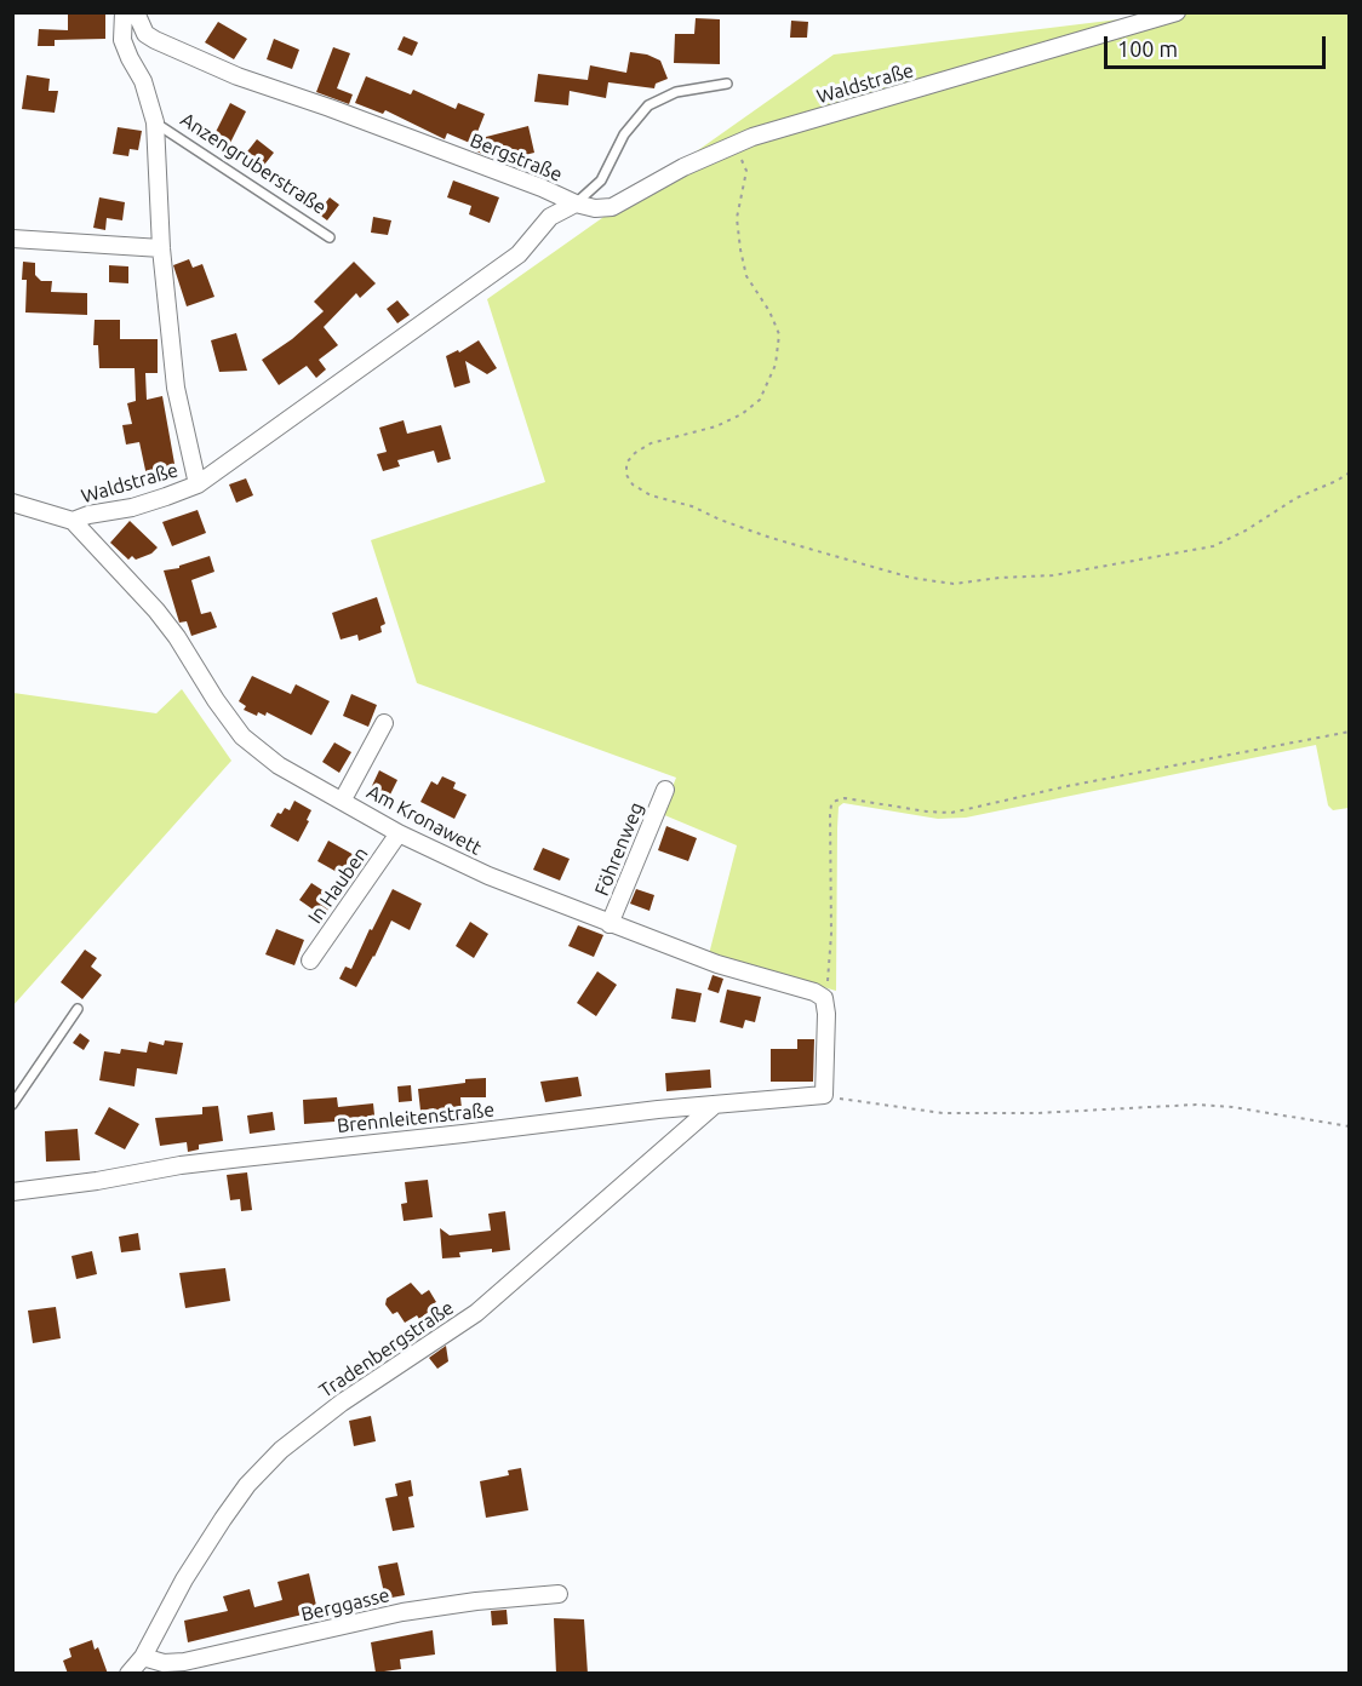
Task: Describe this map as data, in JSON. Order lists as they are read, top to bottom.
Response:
{
  "streets": {
    "street": [
      "Waldstraße",
      "Bergstraße",
      "Anzengruberstraße",
      "Am Kronawett",
      "Föhrenweg",
      "In Hauben",
      "Brennleitenstraße",
      "Tradenbergstraße",
      "Berggasse"
    ]
  },
  "crossings": [
    ["Waldstraße", "Bergstraße"],
    ["Waldstraße", "Anzengruberstraße"],
    ["Waldstraße", "Am Kronawett"],
    ["Bergstraße", "Anzengruberstraße"],
    ["Am Kronawett", "Föhrenweg"],
    ["Am Kronawett", "In Hauben"],
    ["Brennleitenstraße", "Tradenbergstraße"],
    ["Tradenbergstraße", "Berggasse"]
  ],
  "scale_bar": "100 m"
}
